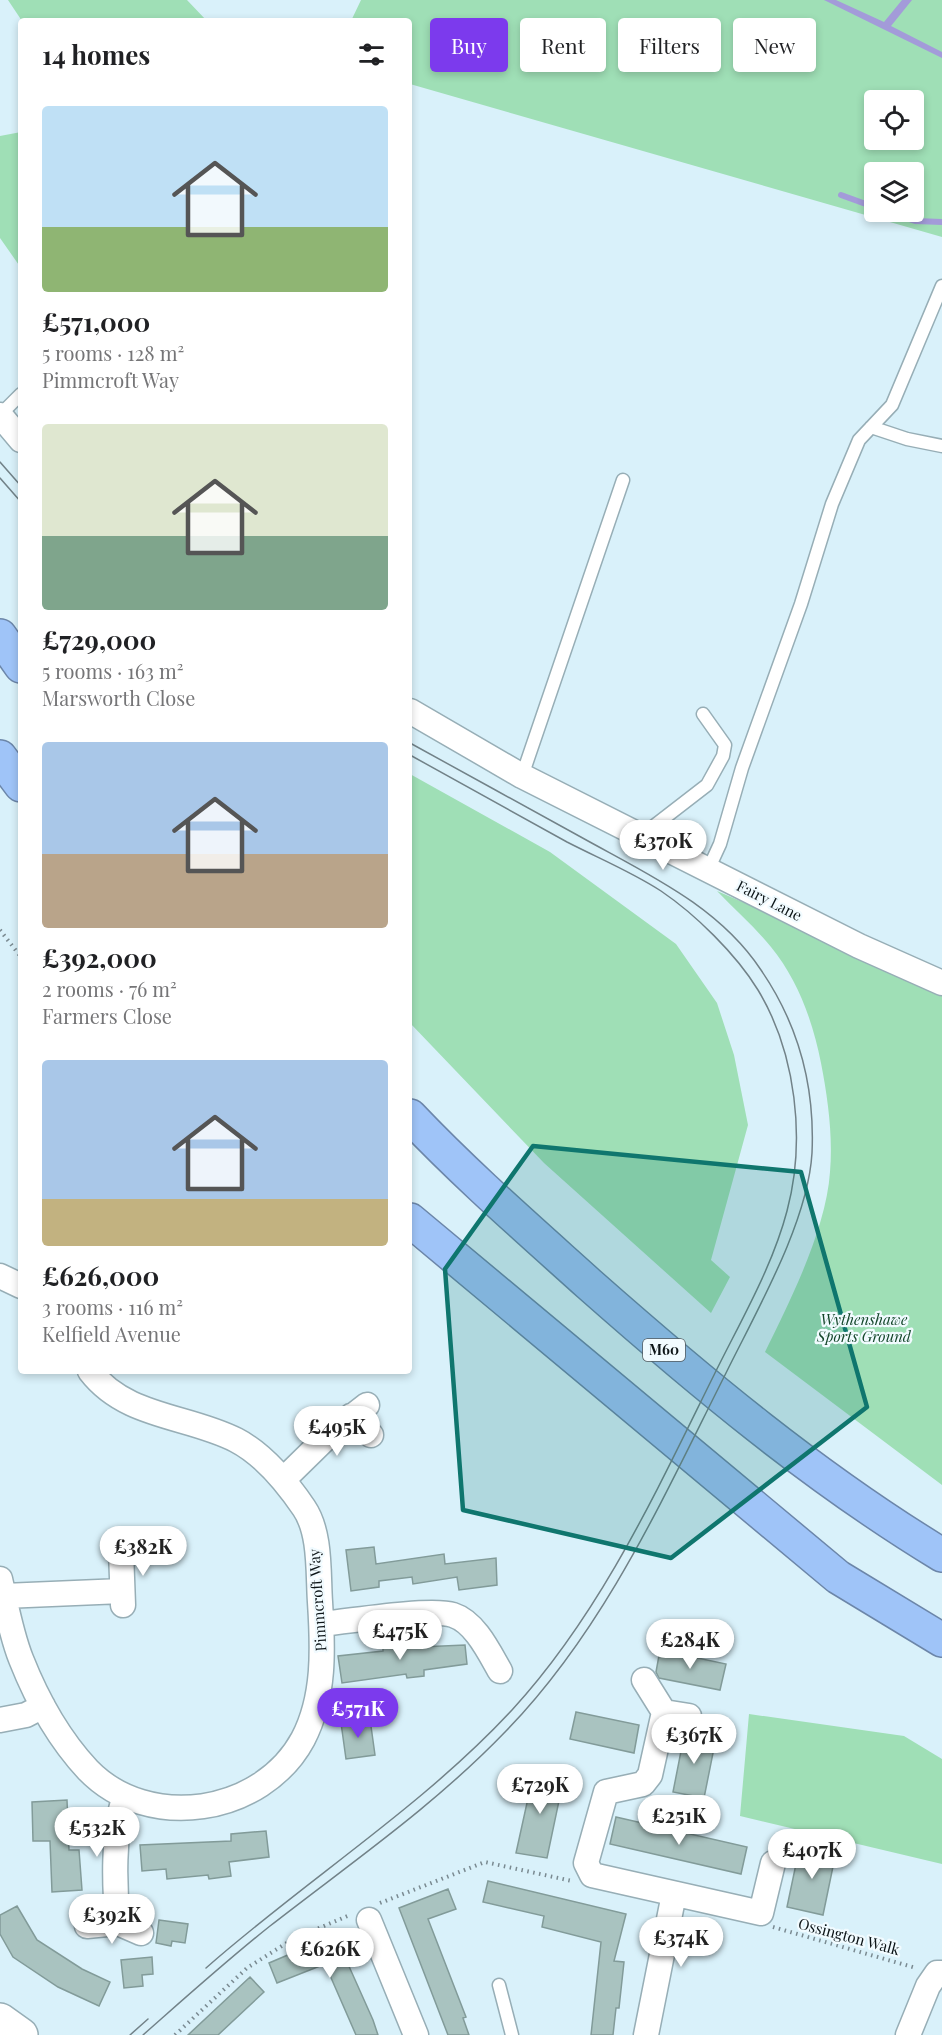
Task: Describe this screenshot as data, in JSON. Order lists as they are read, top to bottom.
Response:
{
  "streets": {
    "highway": ["M60"],
    "street": ["Fairy Lane", "Pimmcroft Way"],
    "path": ["Ossington Walk"]
  },
  "parks": ["Wythenshawe Sports Ground"],
  "page": {
    "chip": [
      "Buy",
      "Rent",
      "Filters",
      "New"
    ],
    "heading": "14 homes",
    "list": [
      {
        "name": "£571,000",
        "note": "5 rooms · 128 m² · Pimmcroft Way"
      },
      {
        "name": "£729,000",
        "note": "5 rooms · 163 m² · Marsworth Close"
      },
      {
        "name": "£392,000",
        "note": "2 rooms · 76 m² · Farmers Close"
      },
      {
        "name": "£626,000",
        "note": "3 rooms · 116 m² · Kelfield Avenue"
      }
    ],
    "price": [
      "£370K",
      "£495K",
      "£382K",
      "£475K",
      "£284K",
      "£571K",
      "£367K",
      "£729K",
      "£251K",
      "£532K",
      "£407K",
      "£392K",
      "£374K",
      "£626K"
    ]
  }
}
